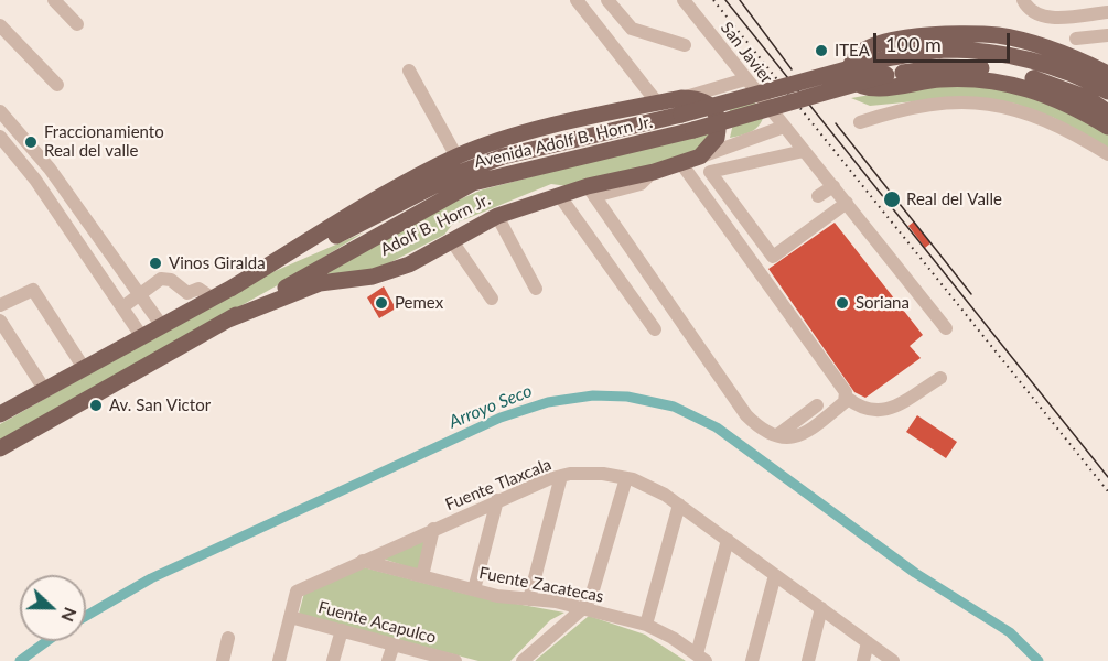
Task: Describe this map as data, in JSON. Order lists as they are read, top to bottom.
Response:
{
  "streets": {
    "main road": ["Avenida Adolf B. Horn Jr.", "Adolf B. Horn Jr."],
    "street": [
      "San Javier",
      "Fuente Tlaxcala",
      "Fuente Zacatecas",
      "Fuente Acapulco"
    ]
  },
  "crossings": [
    ["San Javier", "Adolf B. Horn Jr."],
    ["Avenida Adolf B. Horn Jr.", "Adolf B. Horn Jr."],
    ["Fuente Tlaxcala", "Fuente Zacatecas"],
    ["Fuente Tlaxcala", "Fuente Acapulco"]
  ],
  "water": ["Arroyo Seco"],
  "places": [
    "ITEA",
    "Fraccionamiento Real del valle",
    "Real del Valle",
    "Vinos Giralda",
    "Pemex",
    "Soriana",
    "Av. San Victor"
  ],
  "scale_bar": "100 m",
  "north": "right"
}
